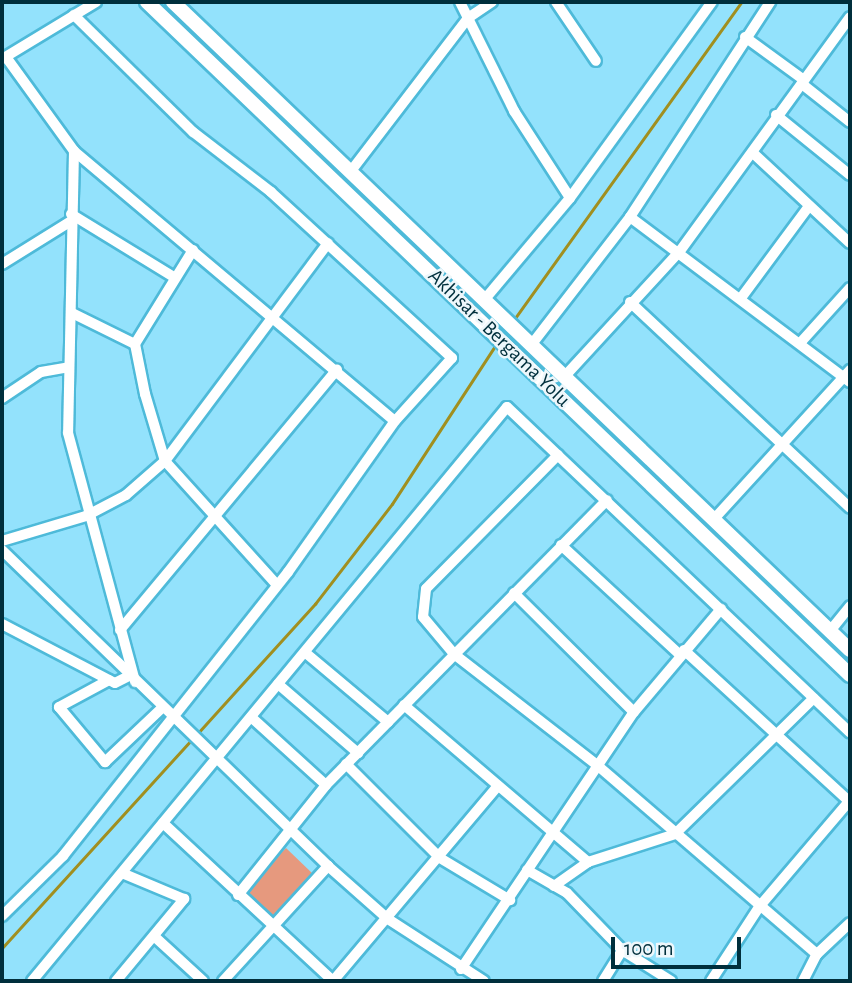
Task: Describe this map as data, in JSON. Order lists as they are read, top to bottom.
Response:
{
  "streets": {
    "main road": ["Akhisar - Bergama Yolu"]
  },
  "scale_bar": "100 m"
}
